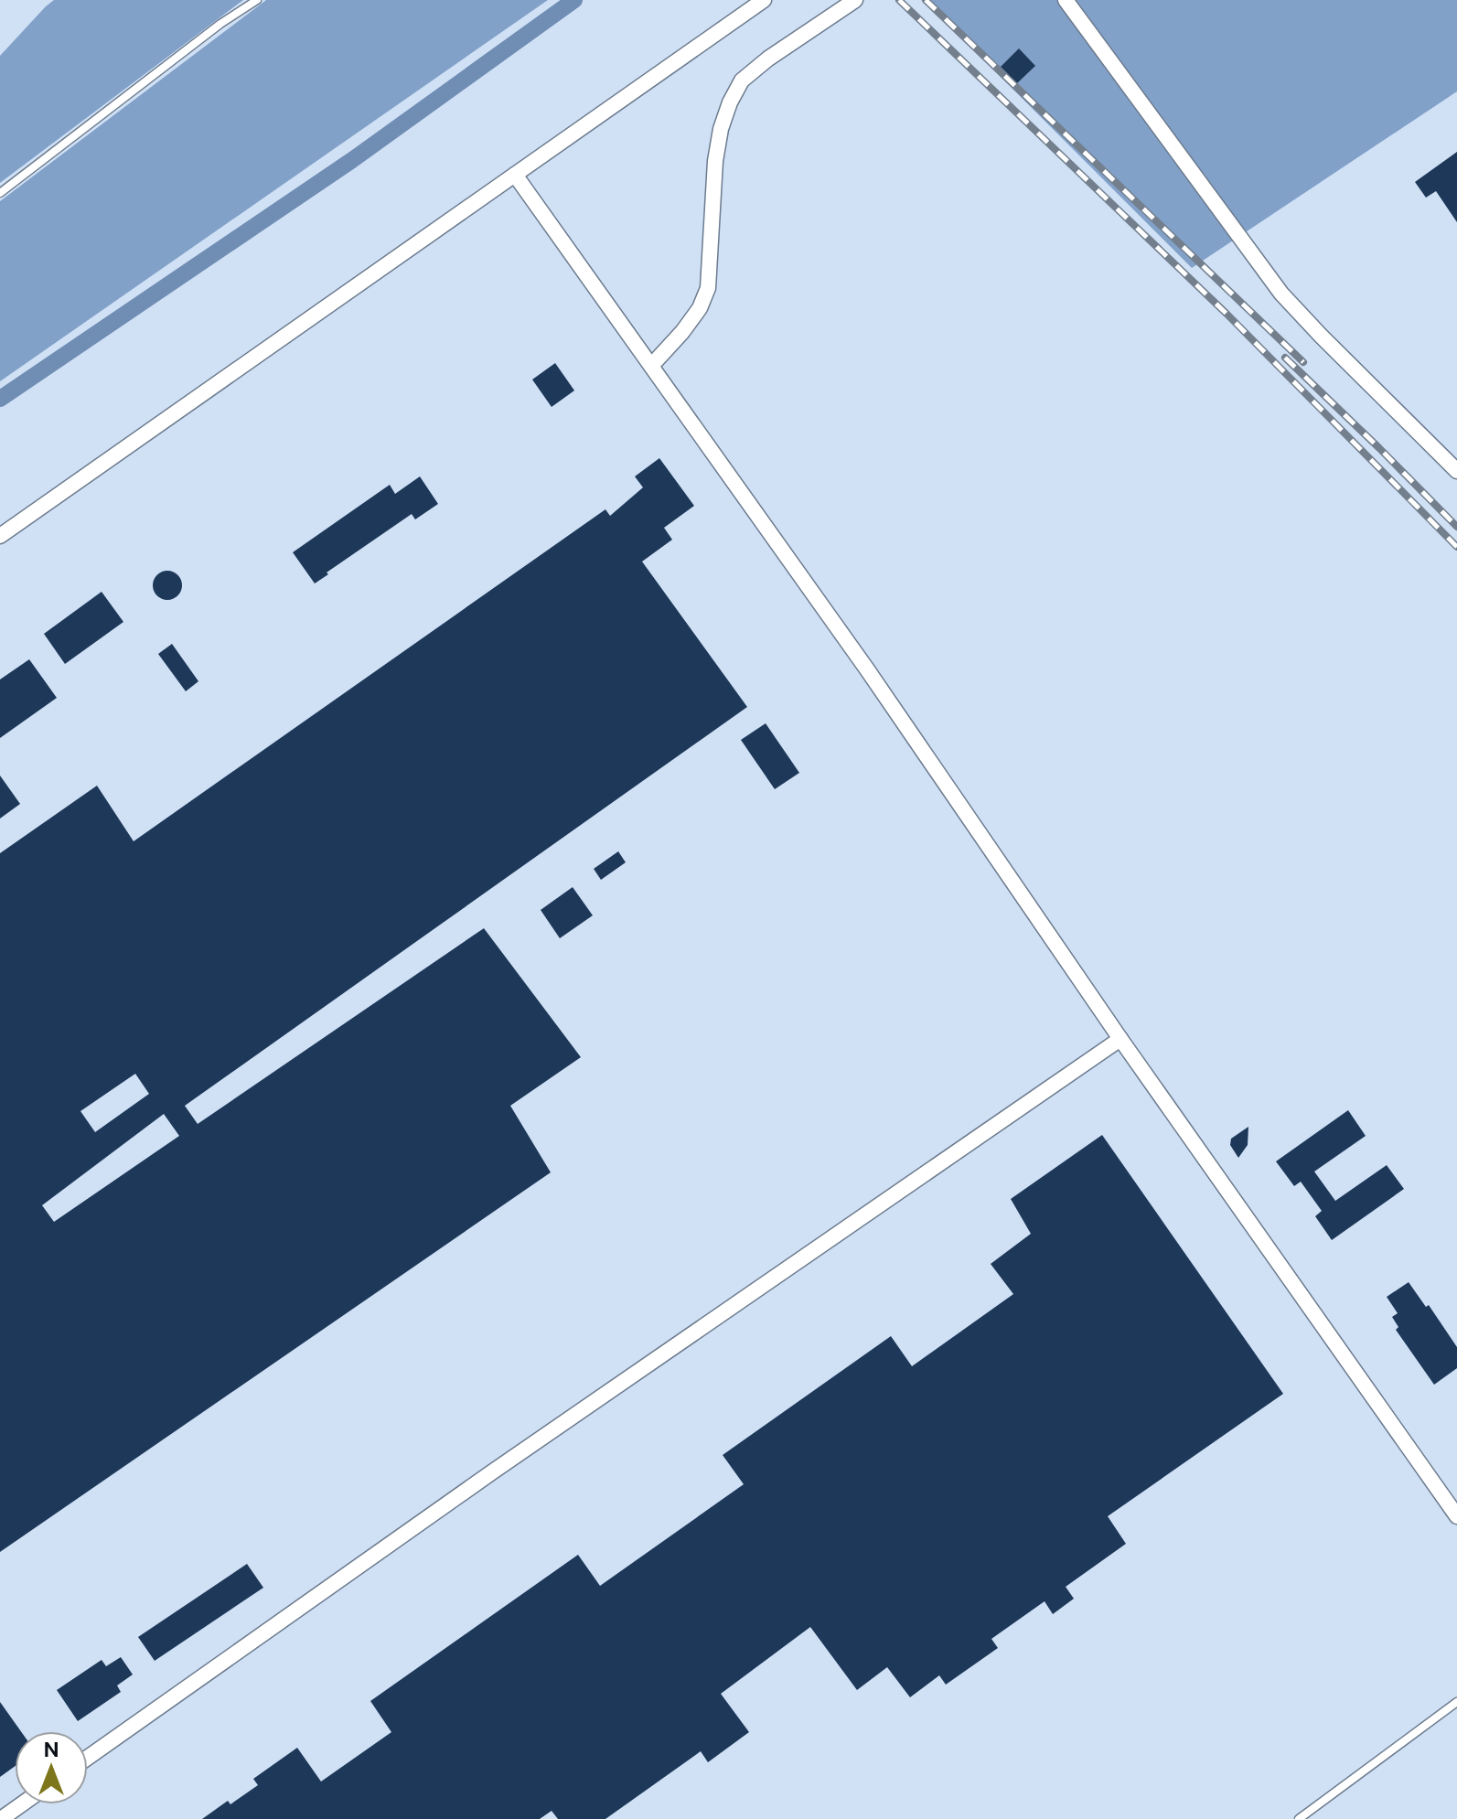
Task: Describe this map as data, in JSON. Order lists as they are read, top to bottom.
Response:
{
  "north": "top"
}
